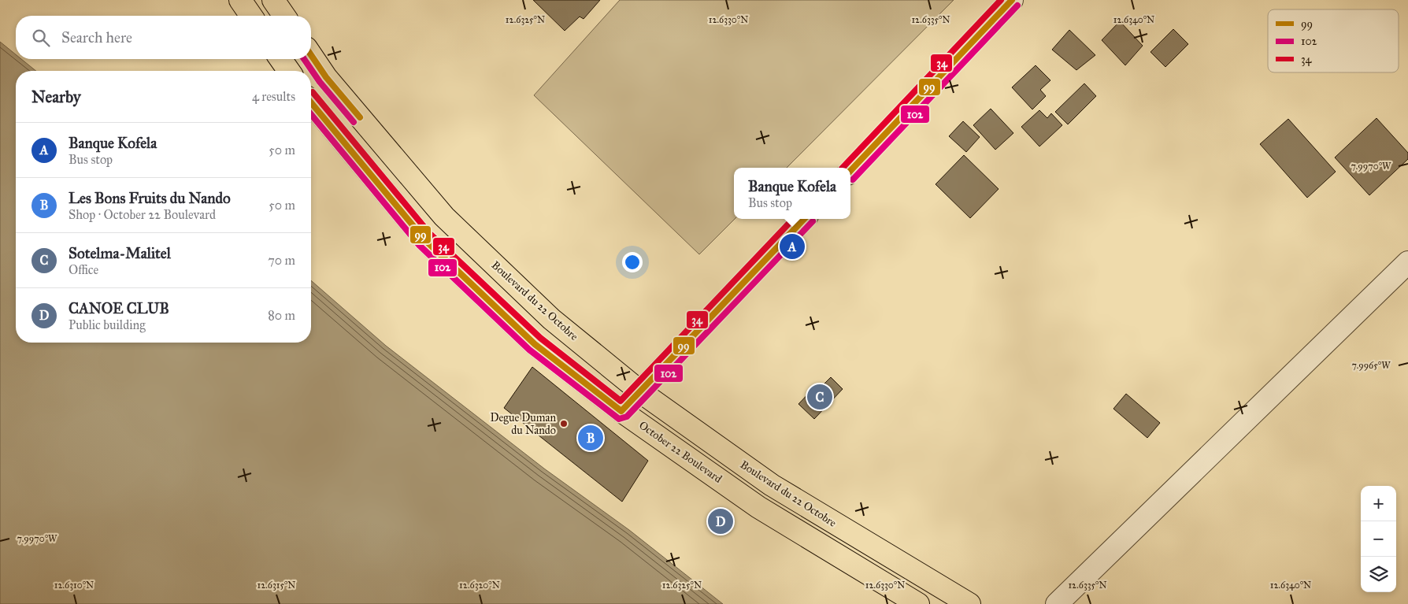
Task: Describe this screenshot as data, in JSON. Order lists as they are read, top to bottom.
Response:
{
  "streets": {
    "main road": ["Boulevard du 22 Octobre", "October 22 Boulevard"]
  },
  "places": ["Degue Duman du Nando"],
  "lines": ["transit line 99", "transit line 34", "transit line 102"],
  "legend": ["99", "102", "34"],
  "page": {
    "search": "Search here",
    "heading": ["Nearby", "4 results"],
    "list": [
      {
        "mark": "A",
        "name": "Banque Kofela",
        "note": "Bus stop",
        "value": "50 m"
      },
      {
        "mark": "B",
        "name": "Les Bons Fruits du Nando",
        "note": "Shop · October 22 Boulevard",
        "value": "50 m"
      },
      {
        "mark": "C",
        "name": "Sotelma-Malitel",
        "note": "Office",
        "value": "70 m"
      },
      {
        "mark": "D",
        "name": "CANOE CLUB",
        "note": "Public building",
        "value": "80 m"
      }
    ],
    "popup": ["Banque Kofela", "Bus stop"],
    "pins": [
      "A",
      "C",
      "B",
      "D"
    ],
    "map_buttons": ["+", "−"]
  },
  "coordinates": [
    "12.6325°N",
    "12.6330°N",
    "12.6335°N",
    "12.6340°N",
    "7.9970°W",
    "7.9965°W",
    "12.6310°N",
    "12.6315°N",
    "12.6320°N"
  ]
}
